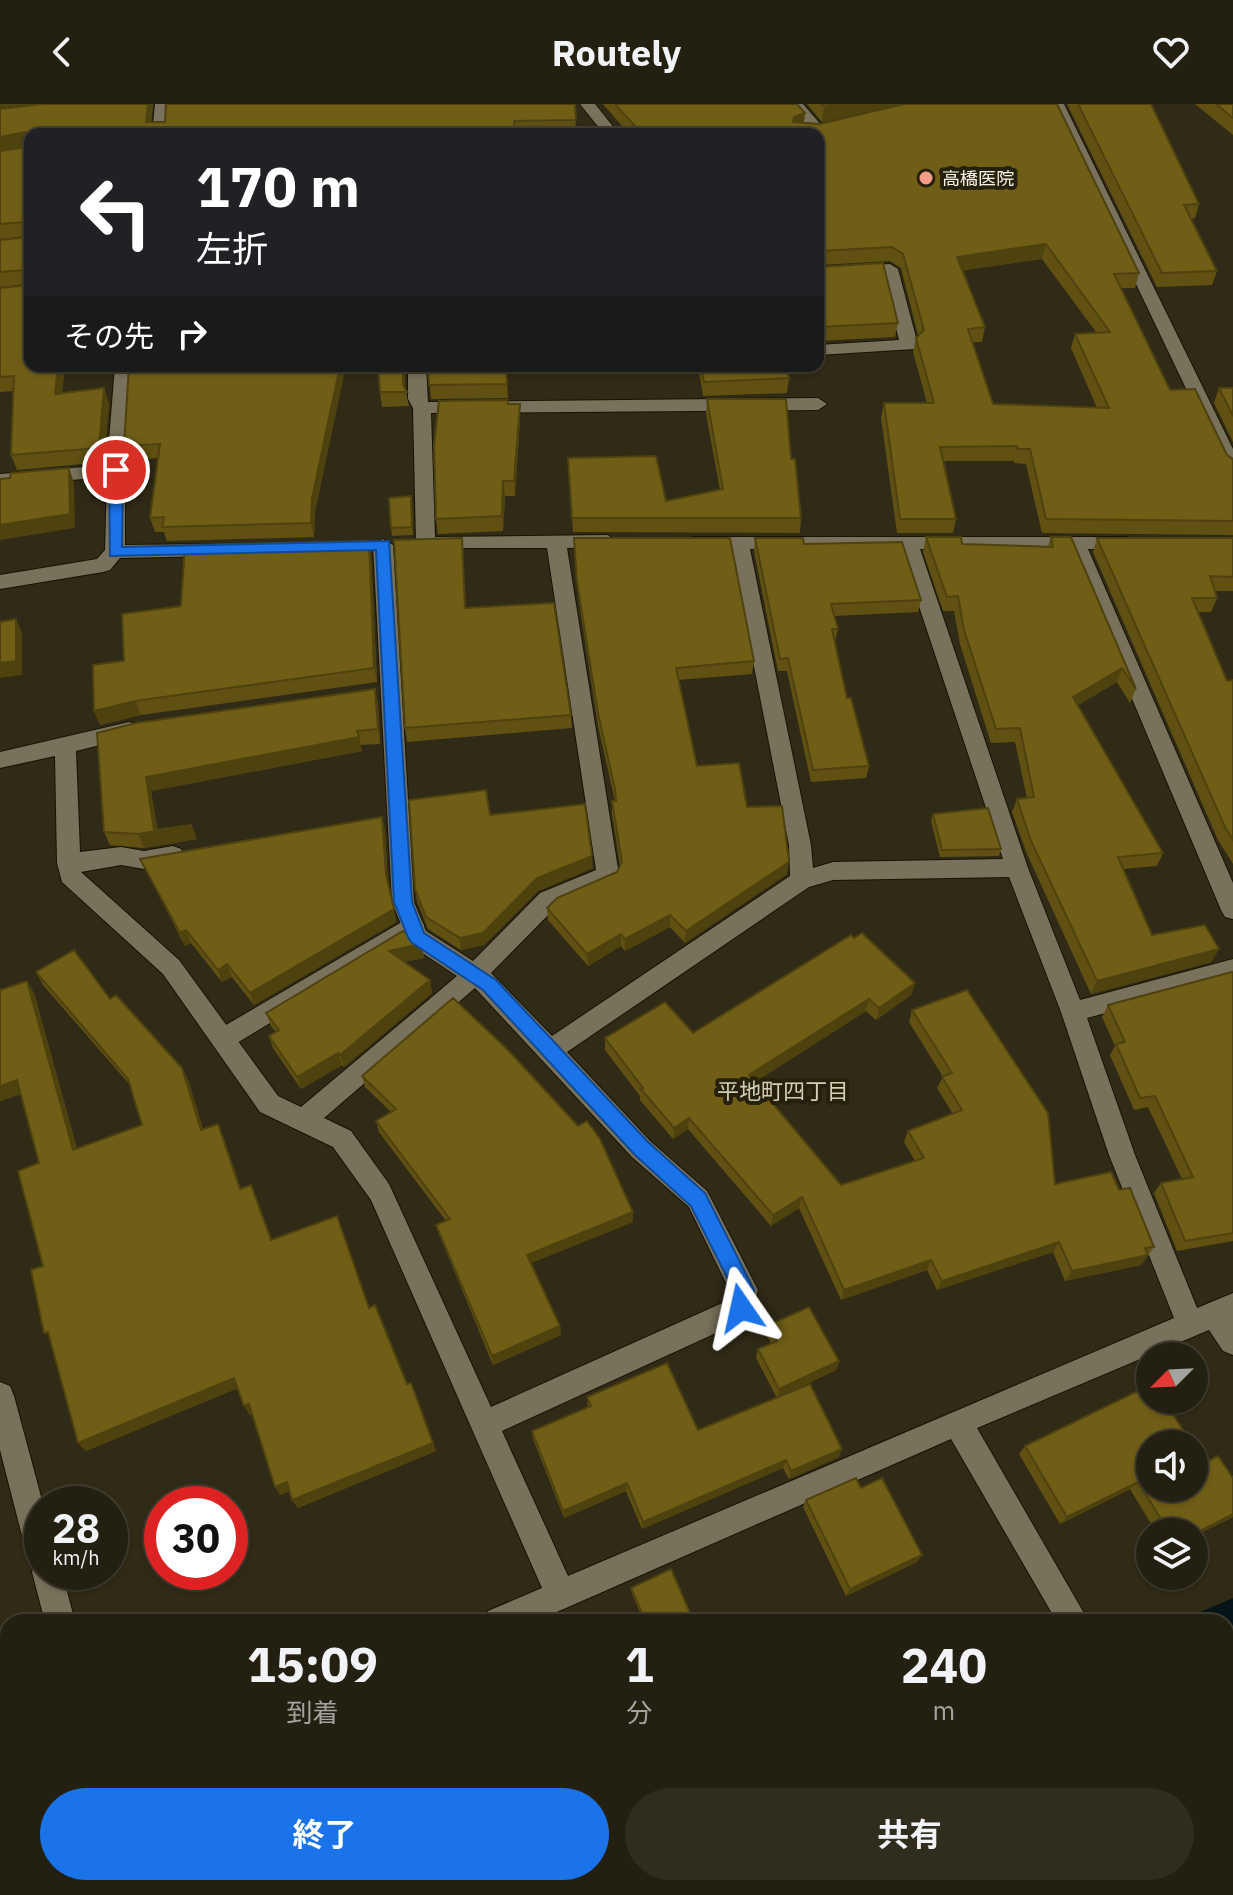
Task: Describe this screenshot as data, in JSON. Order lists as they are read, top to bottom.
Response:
{
  "districts": ["平地町四丁目"],
  "places": ["高橋医院"],
  "north": "bottom left",
  "page": {
    "header": "Routely",
    "turn": ["170 m", "左折"],
    "then": "その先",
    "speed": "28 km/h",
    "limit": "30",
    "eta": [
      "15:09",
      "到着",
      "1",
      "分",
      "240",
      "m"
    ],
    "buttons": ["終了", "共有"]
  }
}
